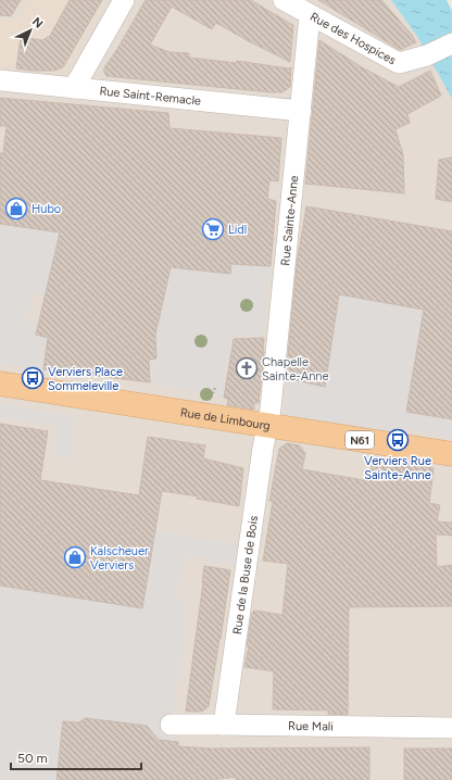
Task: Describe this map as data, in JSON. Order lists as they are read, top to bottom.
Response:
{
  "streets": {
    "main road": ["Rue de Limbourg", "N61"],
    "street": [
      "Rue des Hospices",
      "Rue Saint-Remacle",
      "Rue Sainte-Anne",
      "Rue de la Buse de Bois",
      "Rue Mali"
    ]
  },
  "crossings": [
    ["Rue des Hospices", "Rue Sainte-Anne"],
    ["Rue Saint-Remacle", "Rue Sainte-Anne"],
    ["Rue Sainte-Anne", "Rue de Limbourg"],
    ["Rue Sainte-Anne", "Rue de la Buse de Bois"],
    ["Rue de Limbourg", "Rue de la Buse de Bois"],
    ["Rue de la Buse de Bois", "Rue Mali"]
  ],
  "places": {
    "shop": ["Hubo", "Kalscheuer Verviers"],
    "supermarket": ["Lidl"],
    "church": ["Chapelle Sainte-Anne"],
    "bus stop": ["Verviers Place Sommeleville", "Verviers Rue Sainte-Anne"]
  },
  "scale_bar": "50 m",
  "north": "top right"
}
